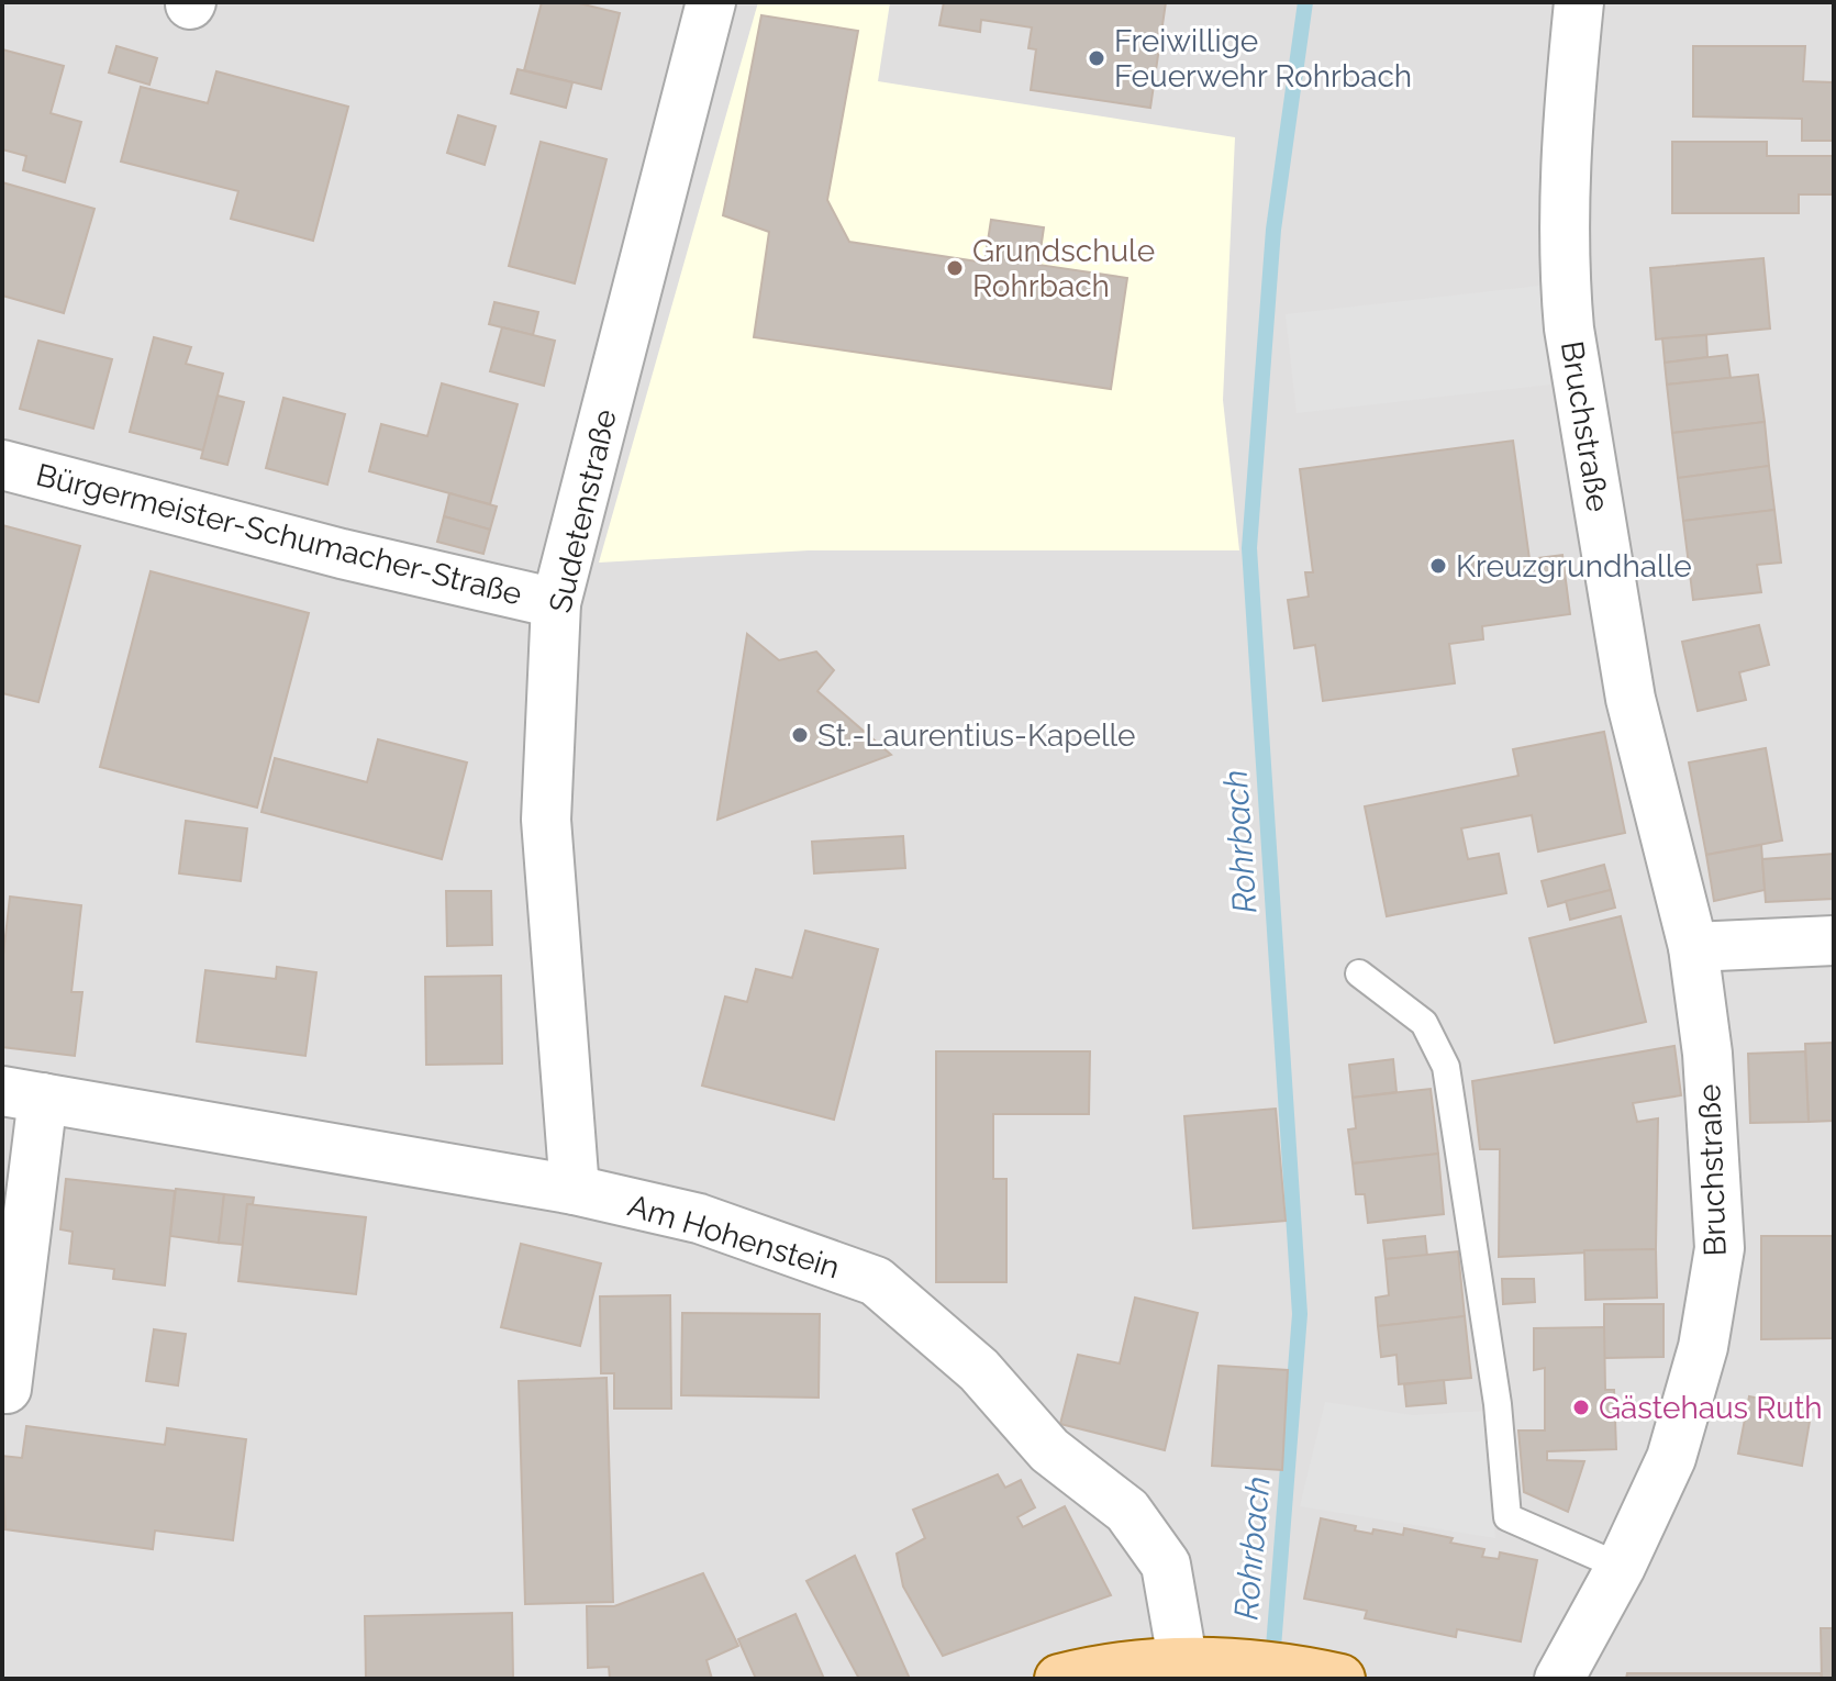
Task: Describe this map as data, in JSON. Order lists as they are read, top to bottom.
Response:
{
  "streets": {
    "street": [
      "Bruchstraße",
      "Sudetenstraße",
      "Bürgermeister-Schumacher-Straße",
      "Am Hohenstein"
    ]
  },
  "crossings": [
    ["Sudetenstraße", "Bürgermeister-Schumacher-Straße"],
    ["Sudetenstraße", "Am Hohenstein"]
  ],
  "water": ["Rohrbach"],
  "places": [
    "Freiwillige Feuerwehr Rohrbach",
    "Grundschule Rohrbach",
    "Kreuzgrundhalle",
    "St.-Laurentius-Kapelle",
    "Gästehaus Ruth"
  ]
}
